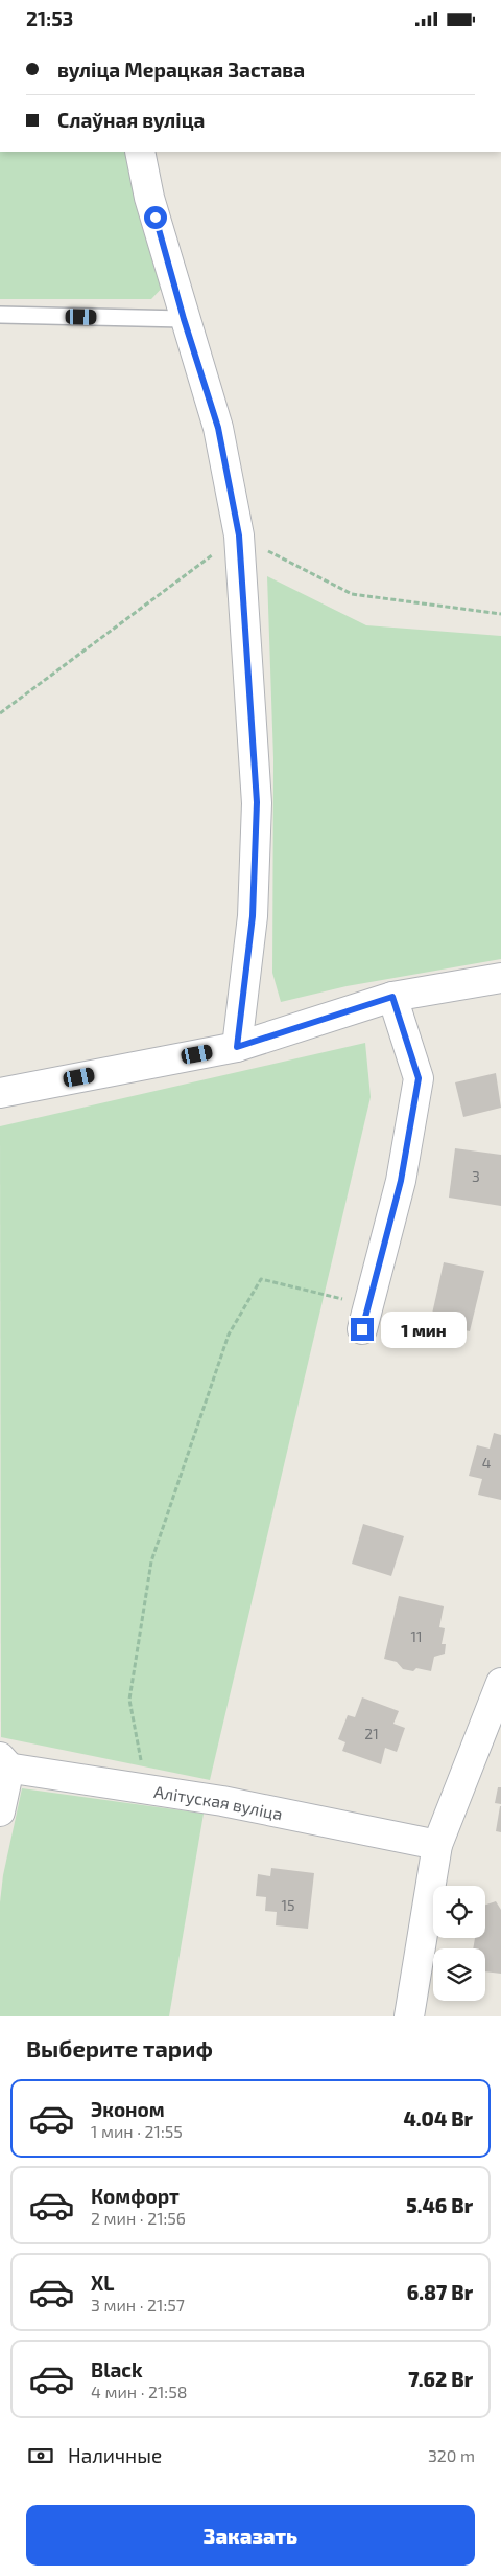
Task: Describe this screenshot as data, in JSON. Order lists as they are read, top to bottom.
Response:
{
  "streets": {
    "street": ["Алітуская вуліца"]
  },
  "house_numbers": [
    "3",
    "4",
    "11",
    "21",
    "15"
  ],
  "page": {
    "status": "21:53",
    "banner": ["вуліца Мерацкая Застава", "Слаўная вуліца"],
    "bubble": "1 мин",
    "heading": "Выберите тариф",
    "list": [
      {
        "name": "Эконом",
        "note": "1 мин · 21:55",
        "value": "4.04 Br"
      },
      {
        "name": "Комфорт",
        "note": "2 мин · 21:56",
        "value": "5.46 Br"
      },
      {
        "name": "XL",
        "note": "3 мин · 21:57",
        "value": "6.87 Br"
      },
      {
        "name": "Black",
        "note": "4 мин · 21:58",
        "value": "7.62 Br"
      }
    ],
    "pay": ["Наличные", "320 m"],
    "buttons": "Заказать"
  }
}
